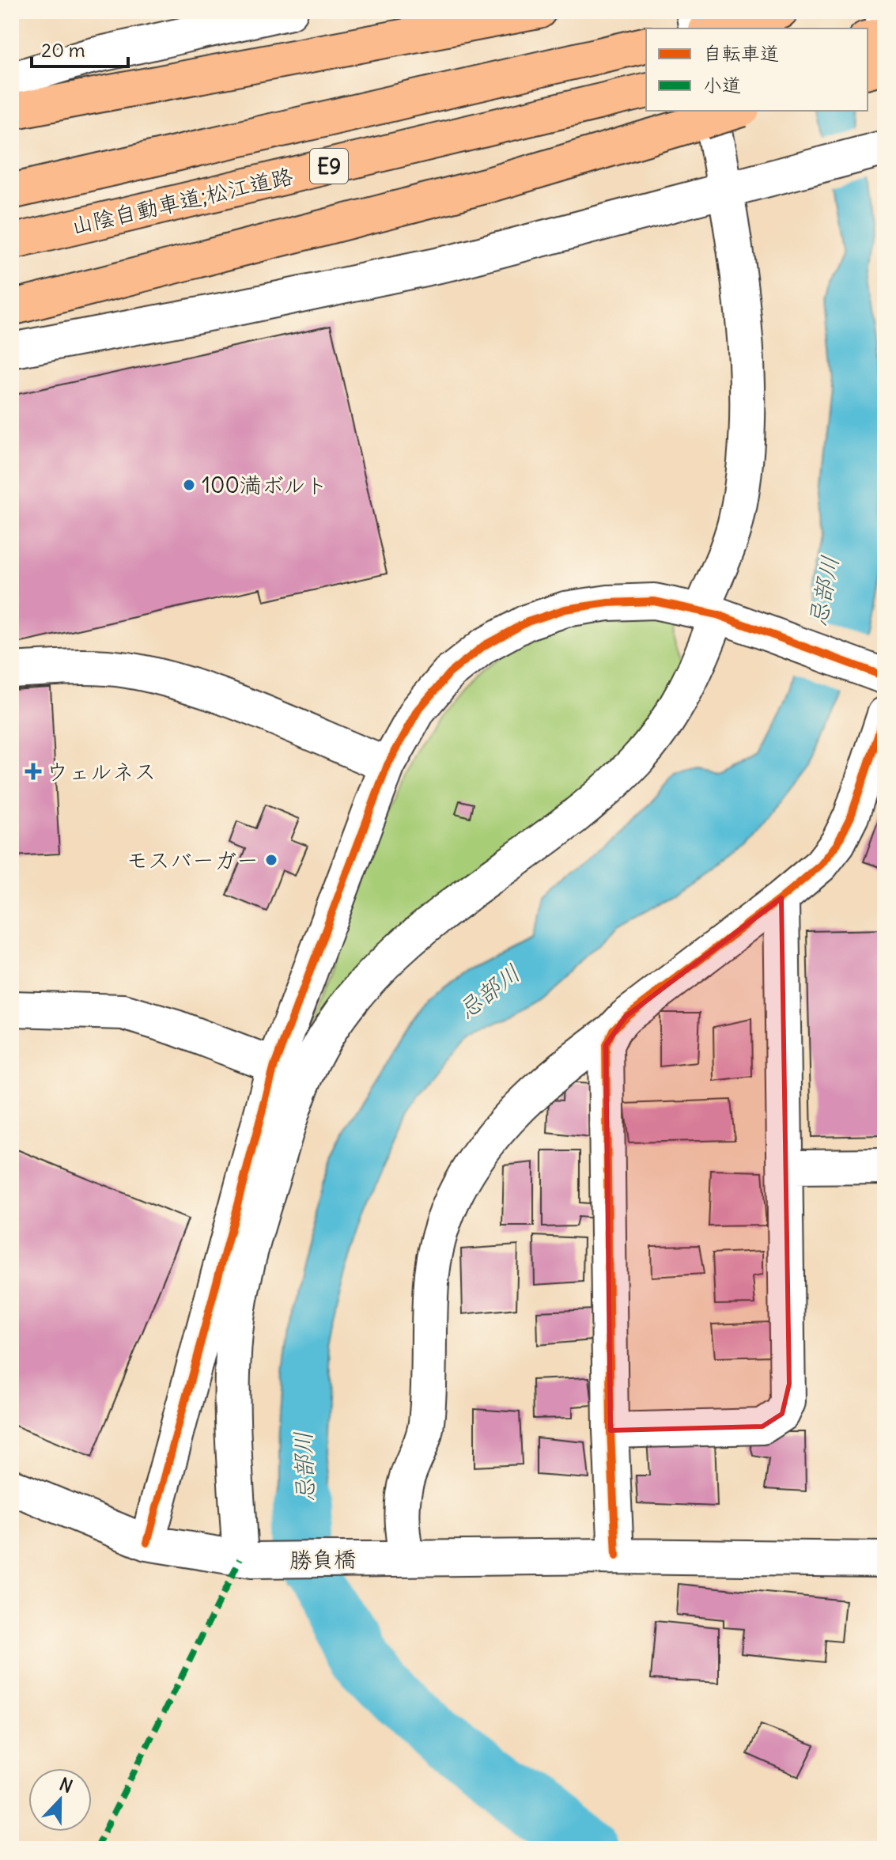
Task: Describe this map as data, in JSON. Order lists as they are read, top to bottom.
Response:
{
  "streets": {
    "highway": ["E9", "山陰自動車道;松江道路"],
    "street": ["勝負橋"]
  },
  "water": ["忌部川"],
  "places": {
    "other": ["100満ボルト", "モスバーガー"],
    "health": ["ウェルネス"]
  },
  "legend": ["自転車道", "小道"],
  "scale_bar": "20 m",
  "north": "top"
}
